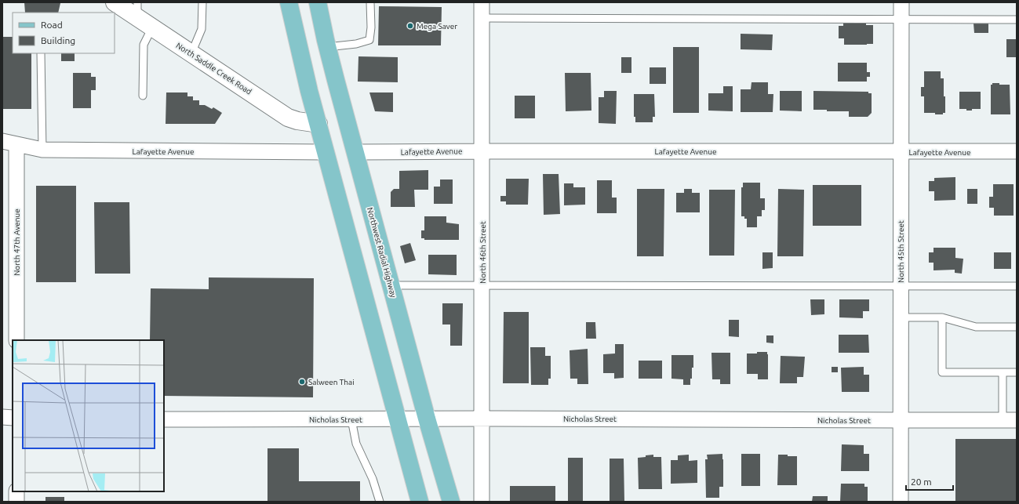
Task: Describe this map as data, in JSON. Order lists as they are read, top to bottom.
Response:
{
  "streets": {
    "main road": ["North Saddle Creek Road", "Northwest Radial Highway"],
    "street": [
      "Lafayette Avenue",
      "North 47th Avenue",
      "North 45th Street",
      "North 46th Street",
      "Nicholas Street"
    ]
  },
  "crossings": [
    ["Lafayette Avenue", "North 47th Avenue"],
    ["Lafayette Avenue", "North 45th Street"],
    ["Lafayette Avenue", "Northwest Radial Highway"],
    ["Lafayette Avenue", "North 46th Street"],
    ["North 45th Street", "Nicholas Street"],
    ["Northwest Radial Highway", "Nicholas Street"],
    ["North 46th Street", "Nicholas Street"]
  ],
  "places": ["Mega Saver", "Salween Thai"],
  "legend": ["Road", "Building"],
  "scale_bar": "20 m"
}
